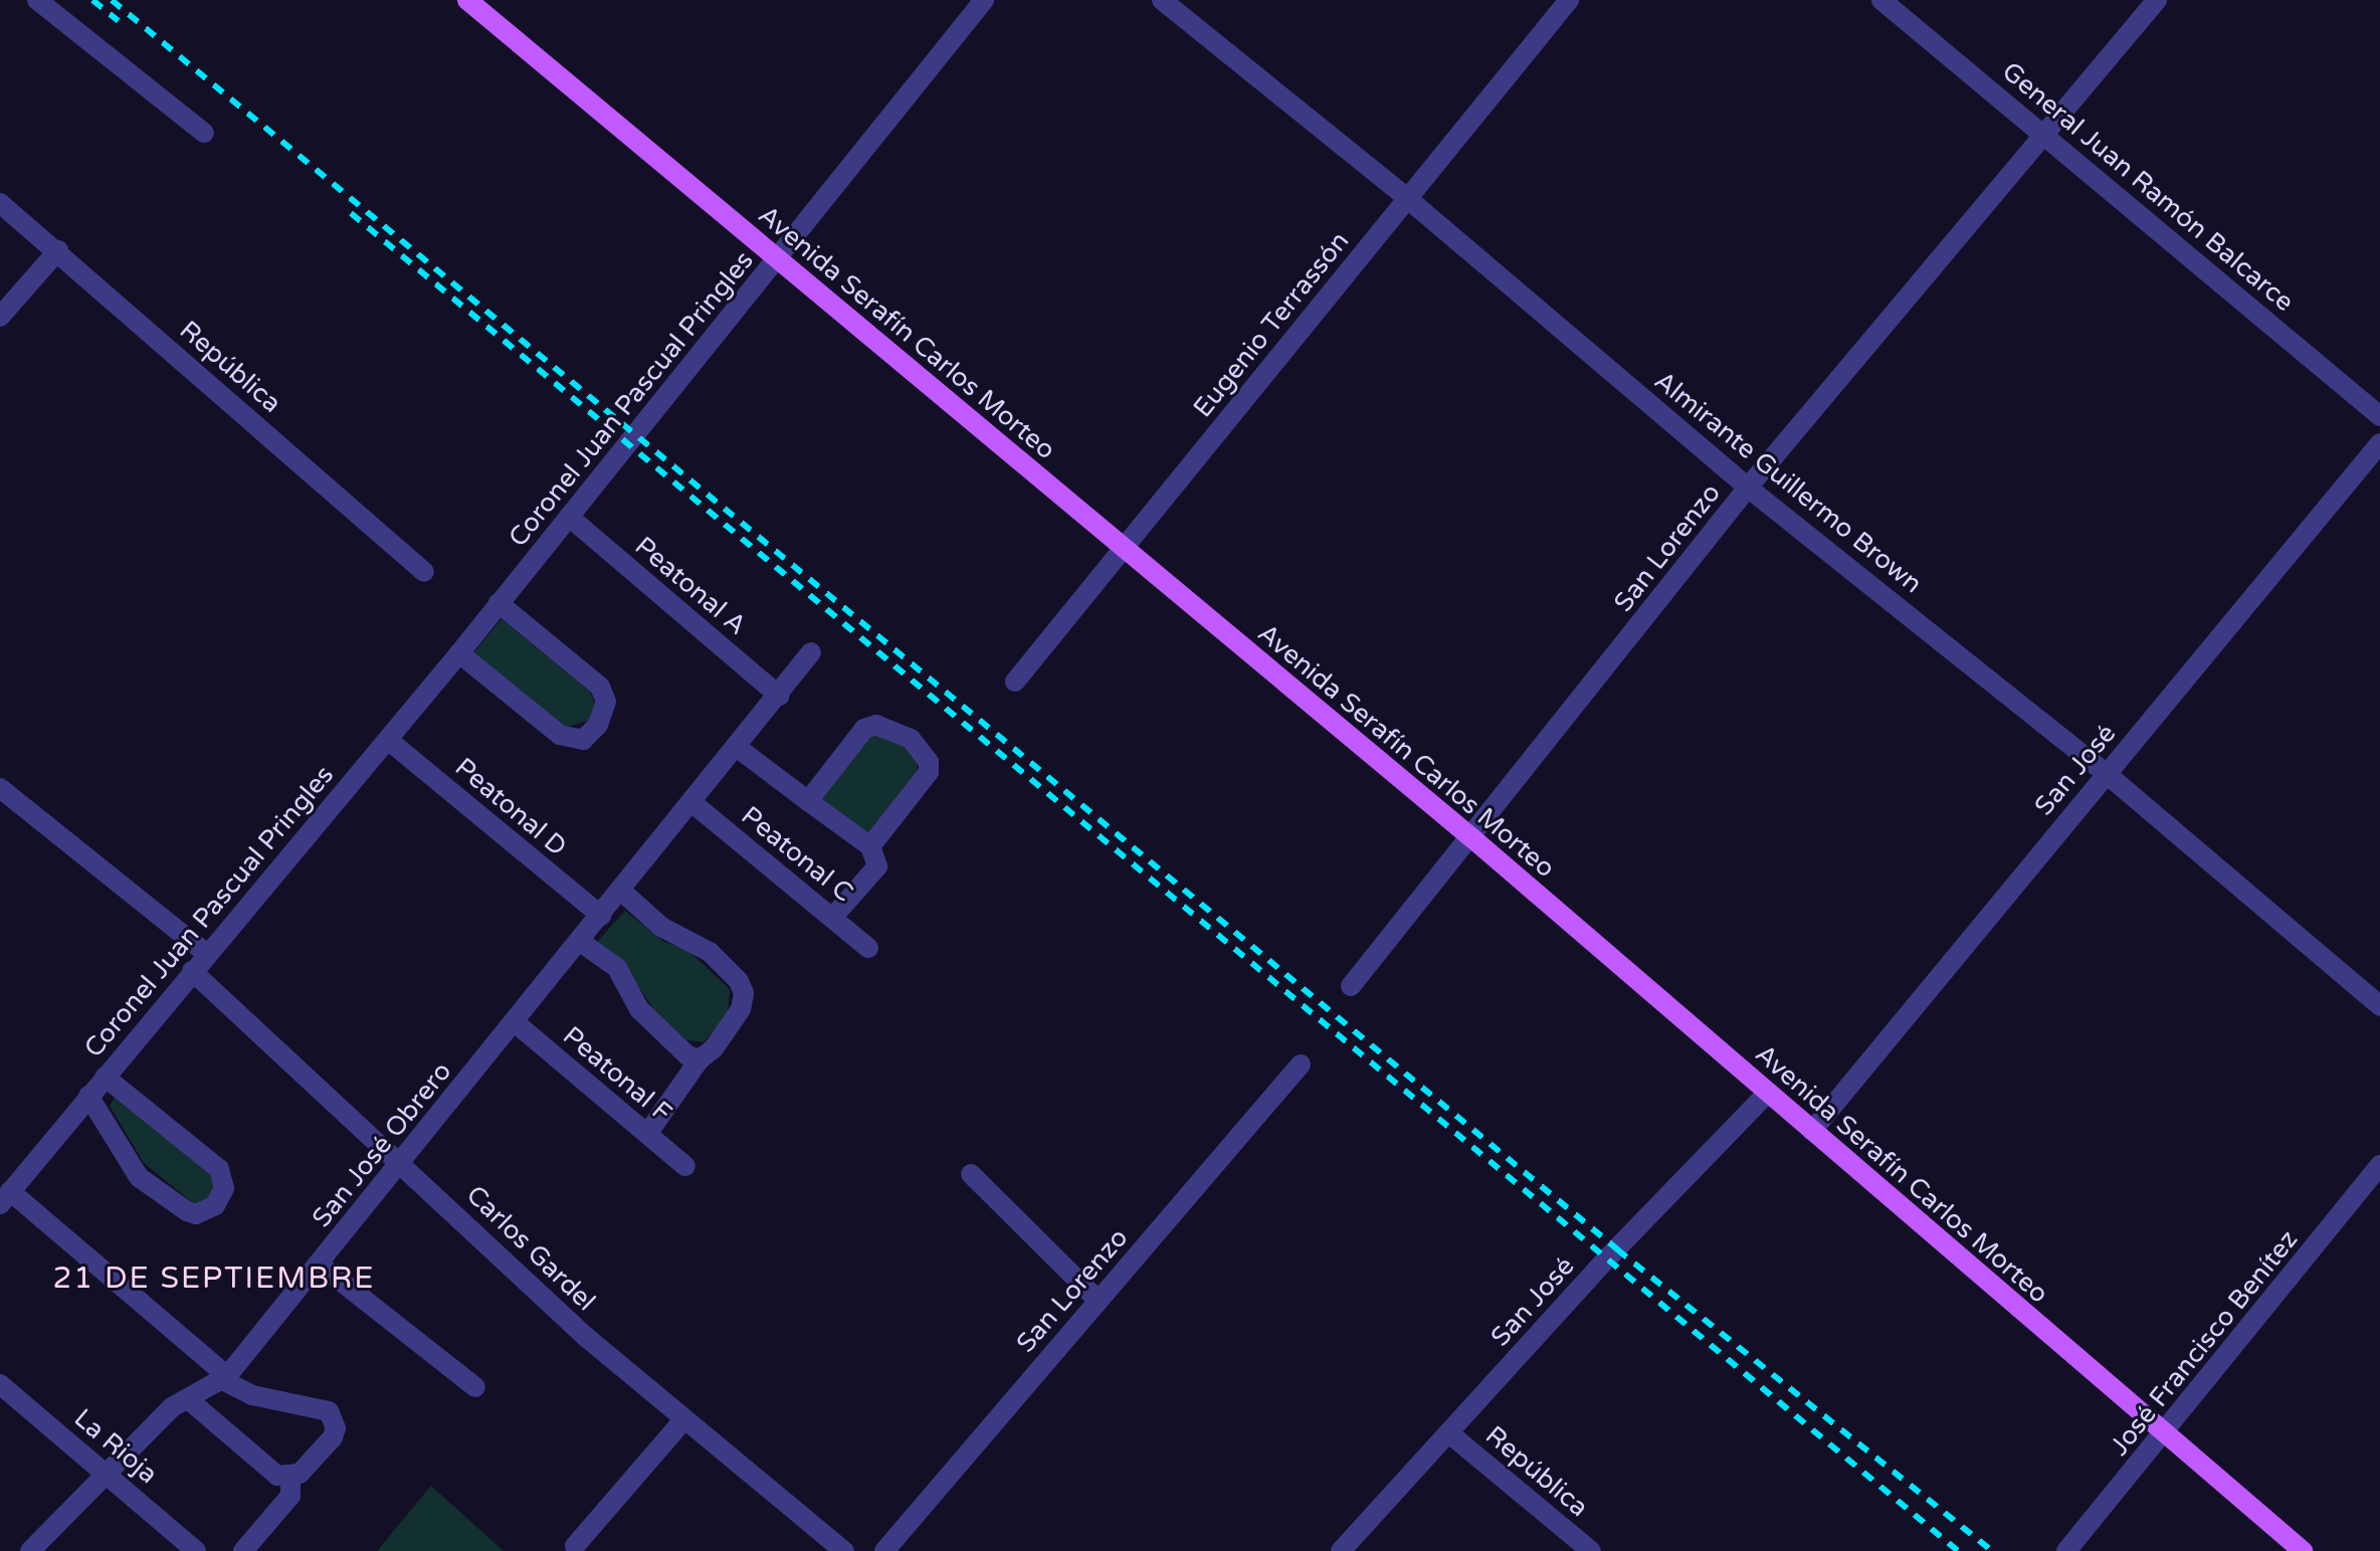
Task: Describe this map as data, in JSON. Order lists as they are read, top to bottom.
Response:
{
  "streets": {
    "main road": ["Avenida Serafín Carlos Morteo"],
    "street": [
      "General Juan Ramón Balcarce",
      "Eugenio Terrassón",
      "República",
      "Coronel Juan Pascual Pringles",
      "Almirante Guillermo Brown",
      "San Lorenzo",
      "Peatonal A",
      "San José",
      "Peatonal D",
      "Peatonal C",
      "Peatonal F",
      "San José Obrero",
      "Carlos Gardel",
      "José Francisco Benítez",
      "La Rioja"
    ]
  },
  "crossings": [
    ["General Juan Ramón Balcarce", "San Lorenzo"],
    ["Eugenio Terrassón", "Avenida Serafín Carlos Morteo"],
    ["Eugenio Terrassón", "Almirante Guillermo Brown"],
    ["Avenida Serafín Carlos Morteo", "Coronel Juan Pascual Pringles"],
    ["Avenida Serafín Carlos Morteo", "San Lorenzo"],
    ["Avenida Serafín Carlos Morteo", "San José"],
    ["Avenida Serafín Carlos Morteo", "José Francisco Benítez"],
    ["República", "San José"],
    ["Coronel Juan Pascual Pringles", "Peatonal A"],
    ["Coronel Juan Pascual Pringles", "Peatonal D"],
    ["Coronel Juan Pascual Pringles", "Carlos Gardel"],
    ["Almirante Guillermo Brown", "San Lorenzo"],
    ["Almirante Guillermo Brown", "San José"],
    ["Peatonal A", "San José Obrero"],
    ["Peatonal D", "San José Obrero"],
    ["Peatonal C", "San José Obrero"],
    ["Peatonal F", "San José Obrero"],
    ["San José Obrero", "Carlos Gardel"],
    ["San José Obrero", "La Rioja"]
  ],
  "districts": ["21 DE SEPTIEMBRE"]
}
